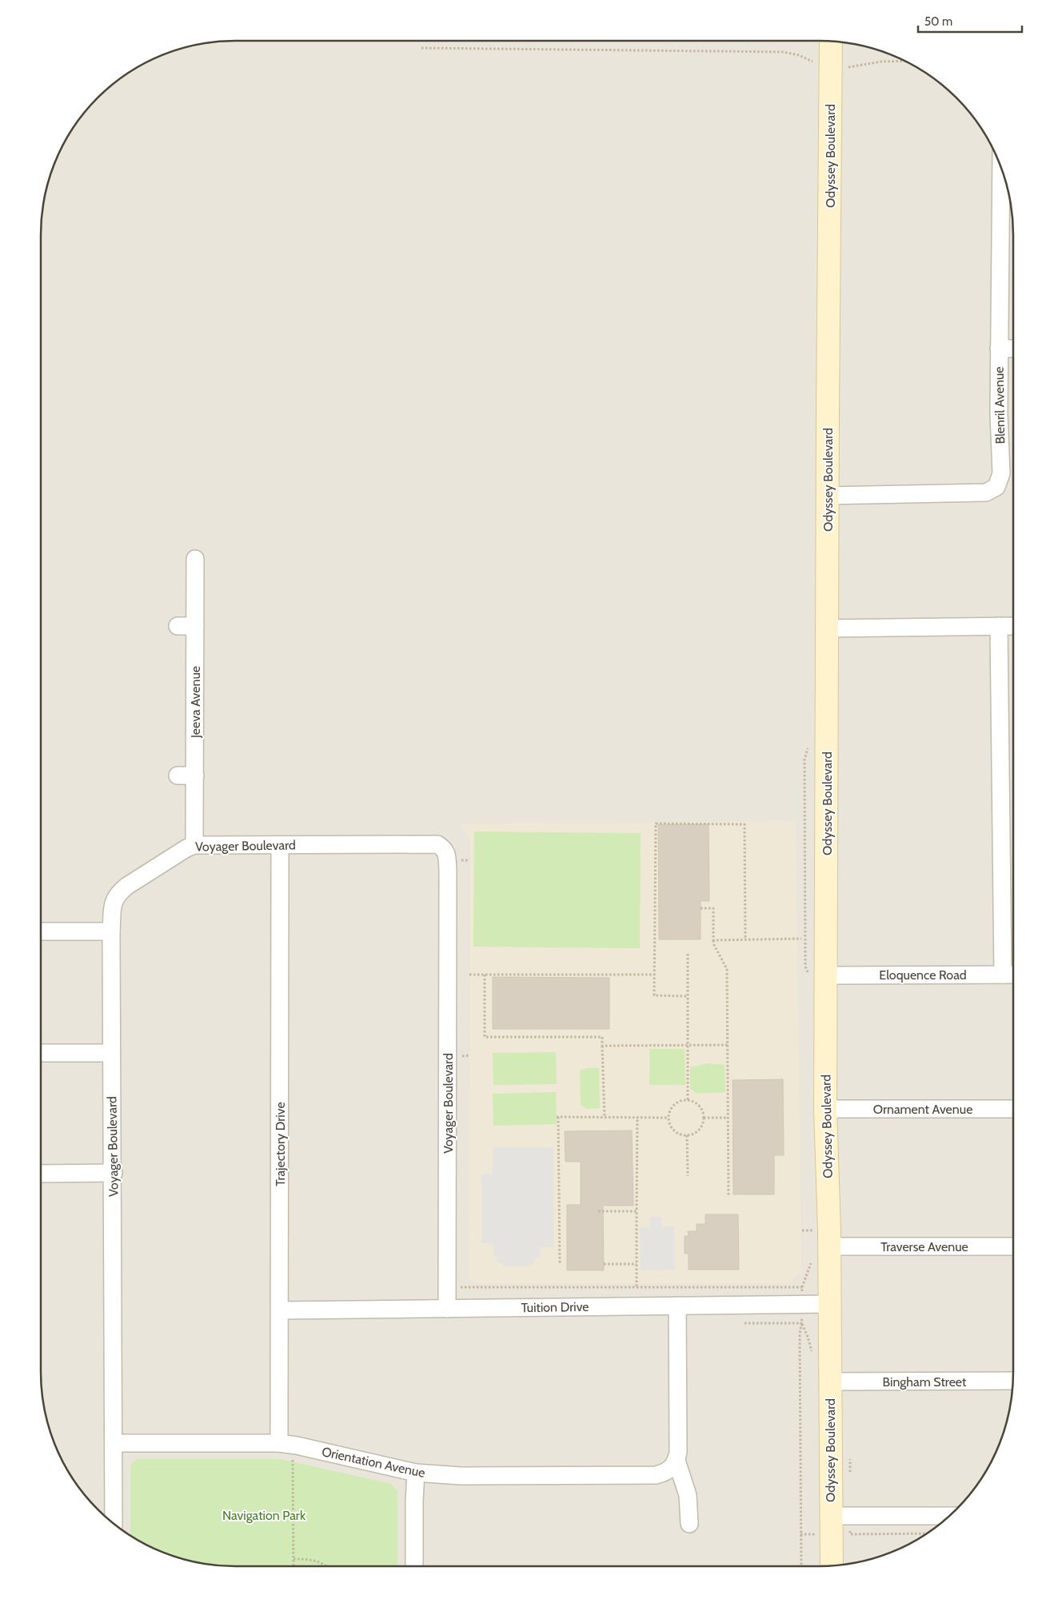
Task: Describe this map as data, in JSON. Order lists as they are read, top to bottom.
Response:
{
  "streets": {
    "street": [
      "Odyssey Boulevard",
      "Blenril Avenue",
      "Jeeva Avenue",
      "Voyager Boulevard",
      "Eloquence Road",
      "Ornament Avenue",
      "Trajectory Drive",
      "Traverse Avenue",
      "Tuition Drive",
      "Bingham Street",
      "Orientation Avenue"
    ]
  },
  "crossings": [
    ["Odyssey Boulevard", "Blenril Avenue"],
    ["Odyssey Boulevard", "Eloquence Road"],
    ["Odyssey Boulevard", "Ornament Avenue"],
    ["Odyssey Boulevard", "Traverse Avenue"],
    ["Odyssey Boulevard", "Tuition Drive"],
    ["Odyssey Boulevard", "Bingham Street"],
    ["Jeeva Avenue", "Voyager Boulevard"],
    ["Voyager Boulevard", "Trajectory Drive"],
    ["Voyager Boulevard", "Tuition Drive"],
    ["Voyager Boulevard", "Orientation Avenue"],
    ["Trajectory Drive", "Tuition Drive"],
    ["Trajectory Drive", "Orientation Avenue"]
  ],
  "parks": ["Navigation Park"],
  "scale_bar": "50 m"
}
